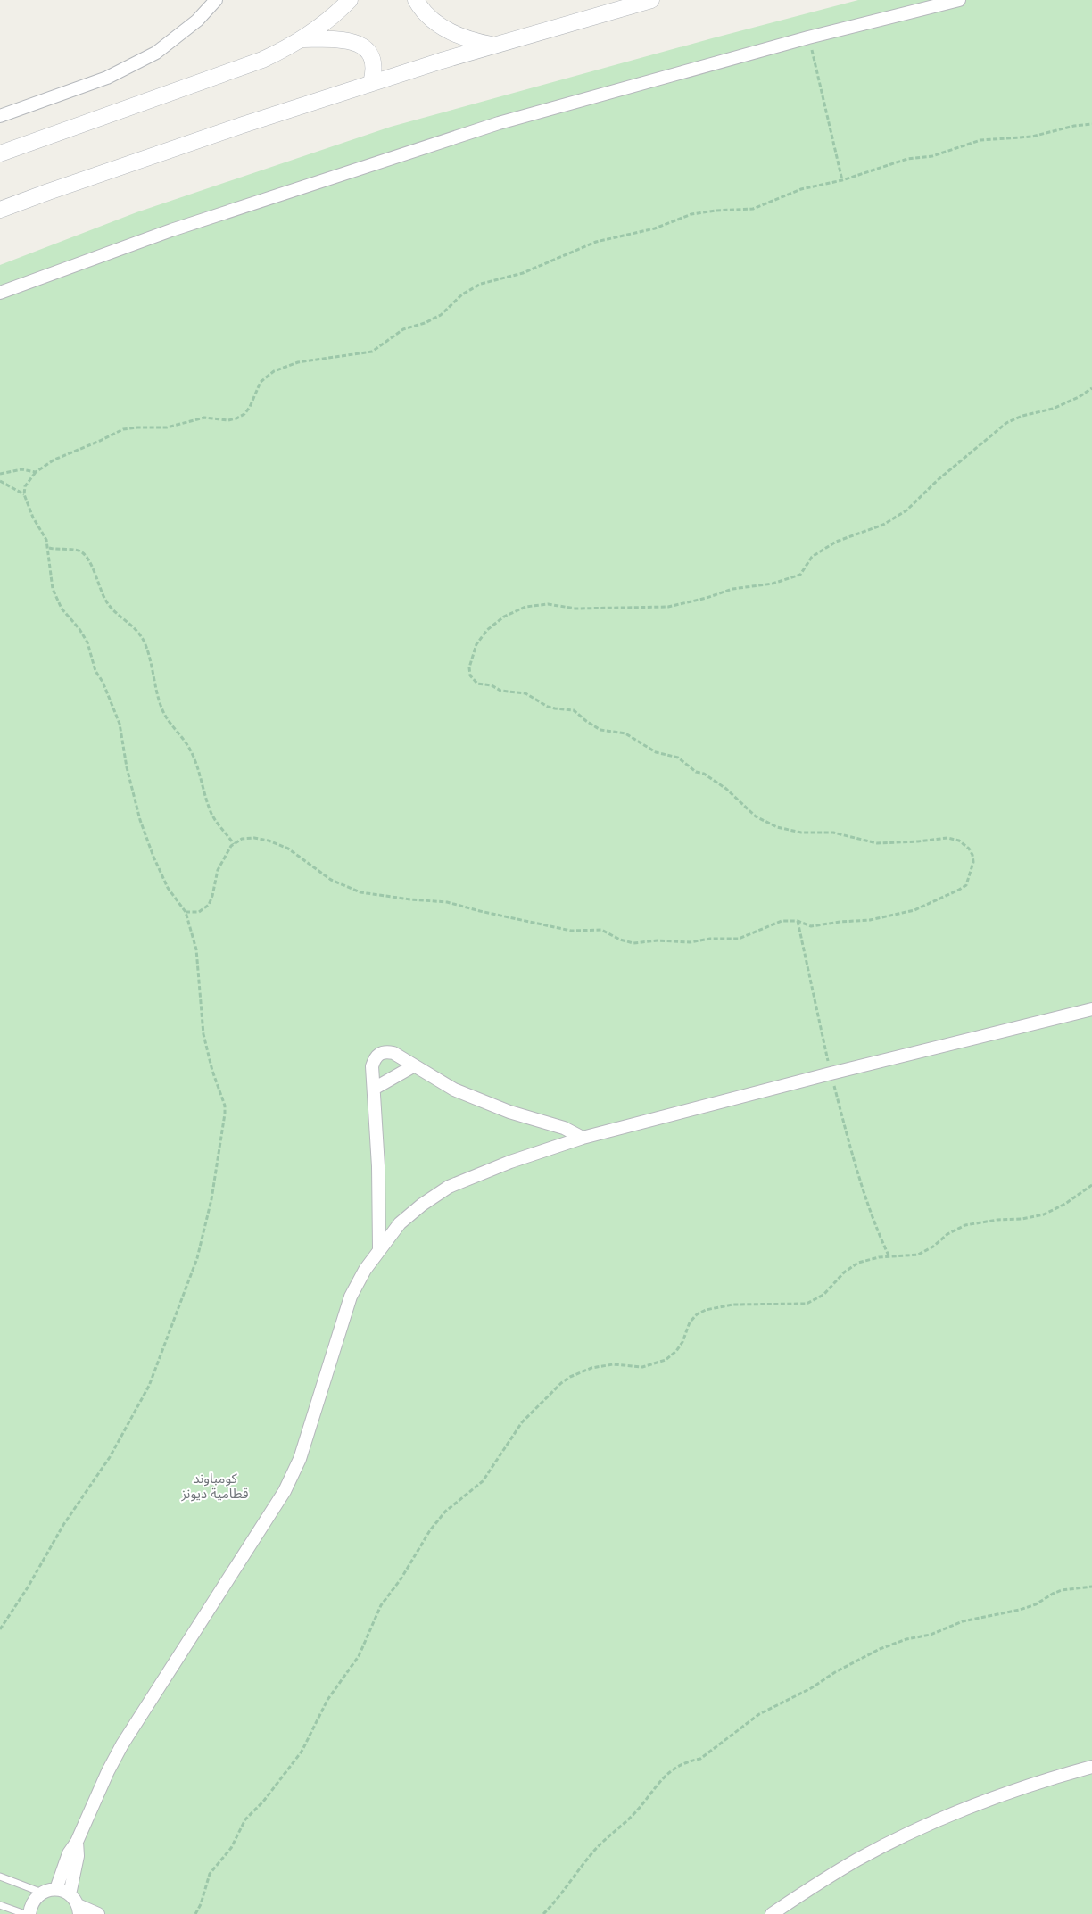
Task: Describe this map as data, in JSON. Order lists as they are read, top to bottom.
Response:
{
  "districts": ["كومباوند قطامية ديونز"]
}
